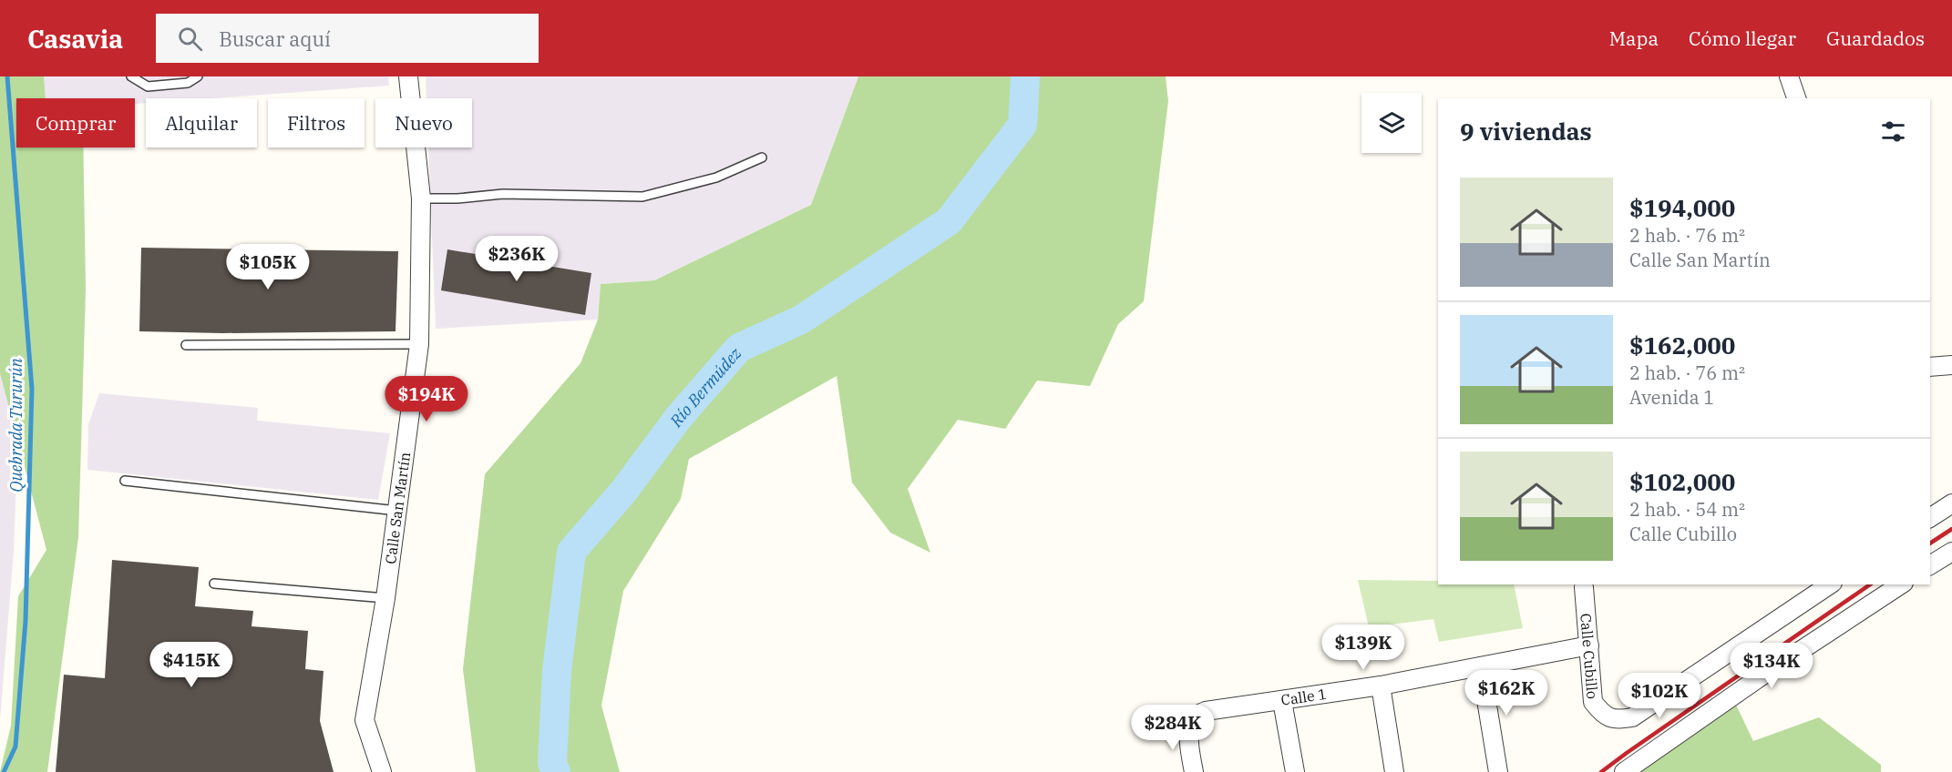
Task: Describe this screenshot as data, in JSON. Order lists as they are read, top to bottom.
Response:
{
  "streets": {
    "street": ["Calle San Martín", "Calle Cubillo", "Calle 1"]
  },
  "crossings": [
    ["Calle Cubillo", "Calle 1"]
  ],
  "water": ["Río Bermúdez", "Quebrada Tururún"],
  "page": {
    "header": "Casavia",
    "search": "Buscar aquí",
    "nav": ["Mapa", "Cómo llegar", "Guardados"],
    "chip": [
      "Comprar",
      "Alquilar",
      "Filtros",
      "Nuevo"
    ],
    "heading": "9 viviendas",
    "list": [
      {
        "name": "$194,000",
        "note": "2 hab. · 76 m² · Calle San Martín"
      },
      {
        "name": "$162,000",
        "note": "2 hab. · 76 m² · Avenida 1"
      },
      {
        "name": "$102,000",
        "note": "2 hab. · 54 m² · Calle Cubillo"
      }
    ],
    "price": [
      "$236K",
      "$105K",
      "$194K",
      "$139K",
      "$415K",
      "$134K",
      "$162K",
      "$102K",
      "$284K"
    ]
  }
}
